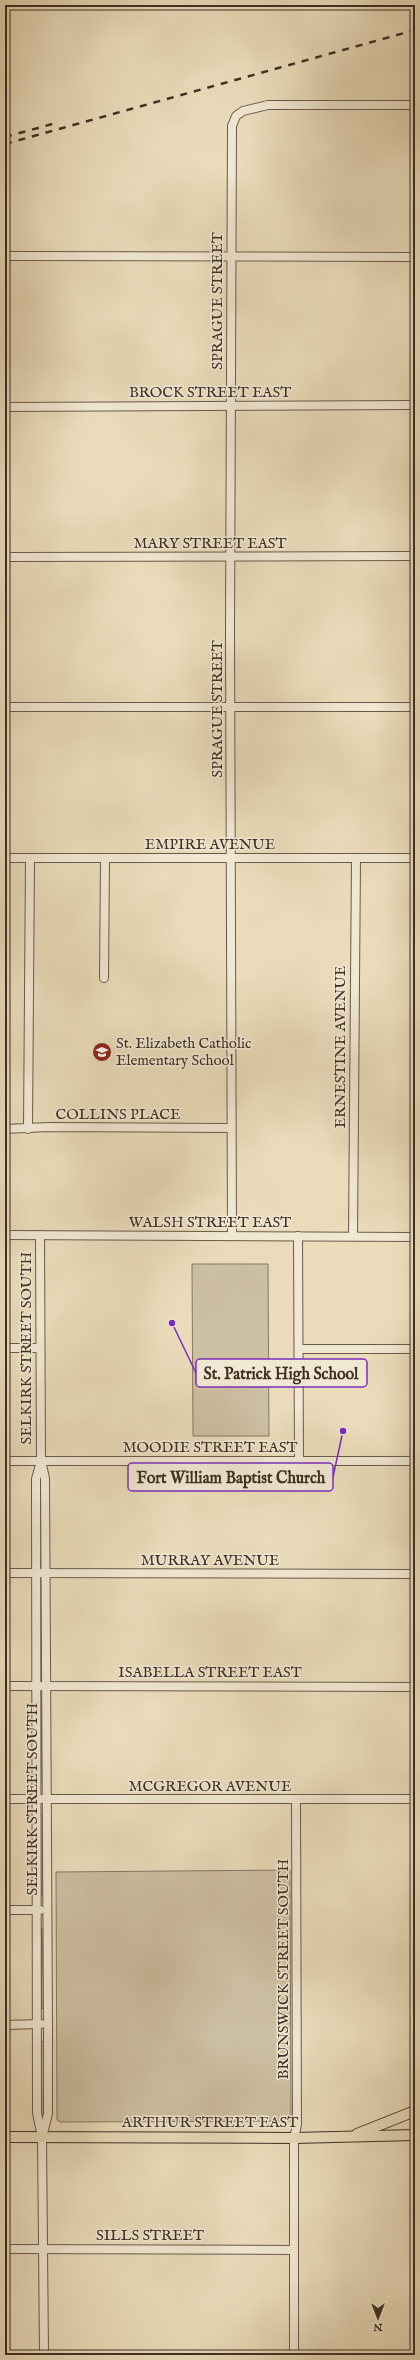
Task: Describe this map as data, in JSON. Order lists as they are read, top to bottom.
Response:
{
  "streets": {
    "main road": ["ARTHUR STREET EAST"],
    "street": [
      "SPRAGUE STREET",
      "BROCK STREET EAST",
      "MARY STREET EAST",
      "EMPIRE AVENUE",
      "ERNESTINE AVENUE",
      "COLLINS PLACE",
      "WALSH STREET EAST",
      "SELKIRK STREET SOUTH",
      "MOODIE STREET EAST",
      "MURRAY AVENUE",
      "ISABELLA STREET EAST",
      "MCGREGOR AVENUE",
      "BRUNSWICK STREET SOUTH",
      "SILLS STREET"
    ]
  },
  "crossings": [
    ["SPRAGUE STREET", "BROCK STREET EAST"],
    ["SPRAGUE STREET", "MARY STREET EAST"],
    ["SPRAGUE STREET", "EMPIRE AVENUE"],
    ["SPRAGUE STREET", "COLLINS PLACE"],
    ["SPRAGUE STREET", "WALSH STREET EAST"],
    ["EMPIRE AVENUE", "ERNESTINE AVENUE"],
    ["ERNESTINE AVENUE", "WALSH STREET EAST"],
    ["WALSH STREET EAST", "SELKIRK STREET SOUTH"],
    ["SELKIRK STREET SOUTH", "MOODIE STREET EAST"],
    ["SELKIRK STREET SOUTH", "MURRAY AVENUE"],
    ["SELKIRK STREET SOUTH", "ISABELLA STREET EAST"],
    ["SELKIRK STREET SOUTH", "MCGREGOR AVENUE"],
    ["SELKIRK STREET SOUTH", "ARTHUR STREET EAST"],
    ["SELKIRK STREET SOUTH", "SILLS STREET"],
    ["MCGREGOR AVENUE", "BRUNSWICK STREET SOUTH"],
    ["BRUNSWICK STREET SOUTH", "ARTHUR STREET EAST"],
    ["BRUNSWICK STREET SOUTH", "SILLS STREET"]
  ],
  "places": {
    "school or university": ["St. Elizabeth Catholic Elementary School"],
    "other": ["St. Patrick High School", "Fort William Baptist Church"]
  },
  "north": "bottom"
}
